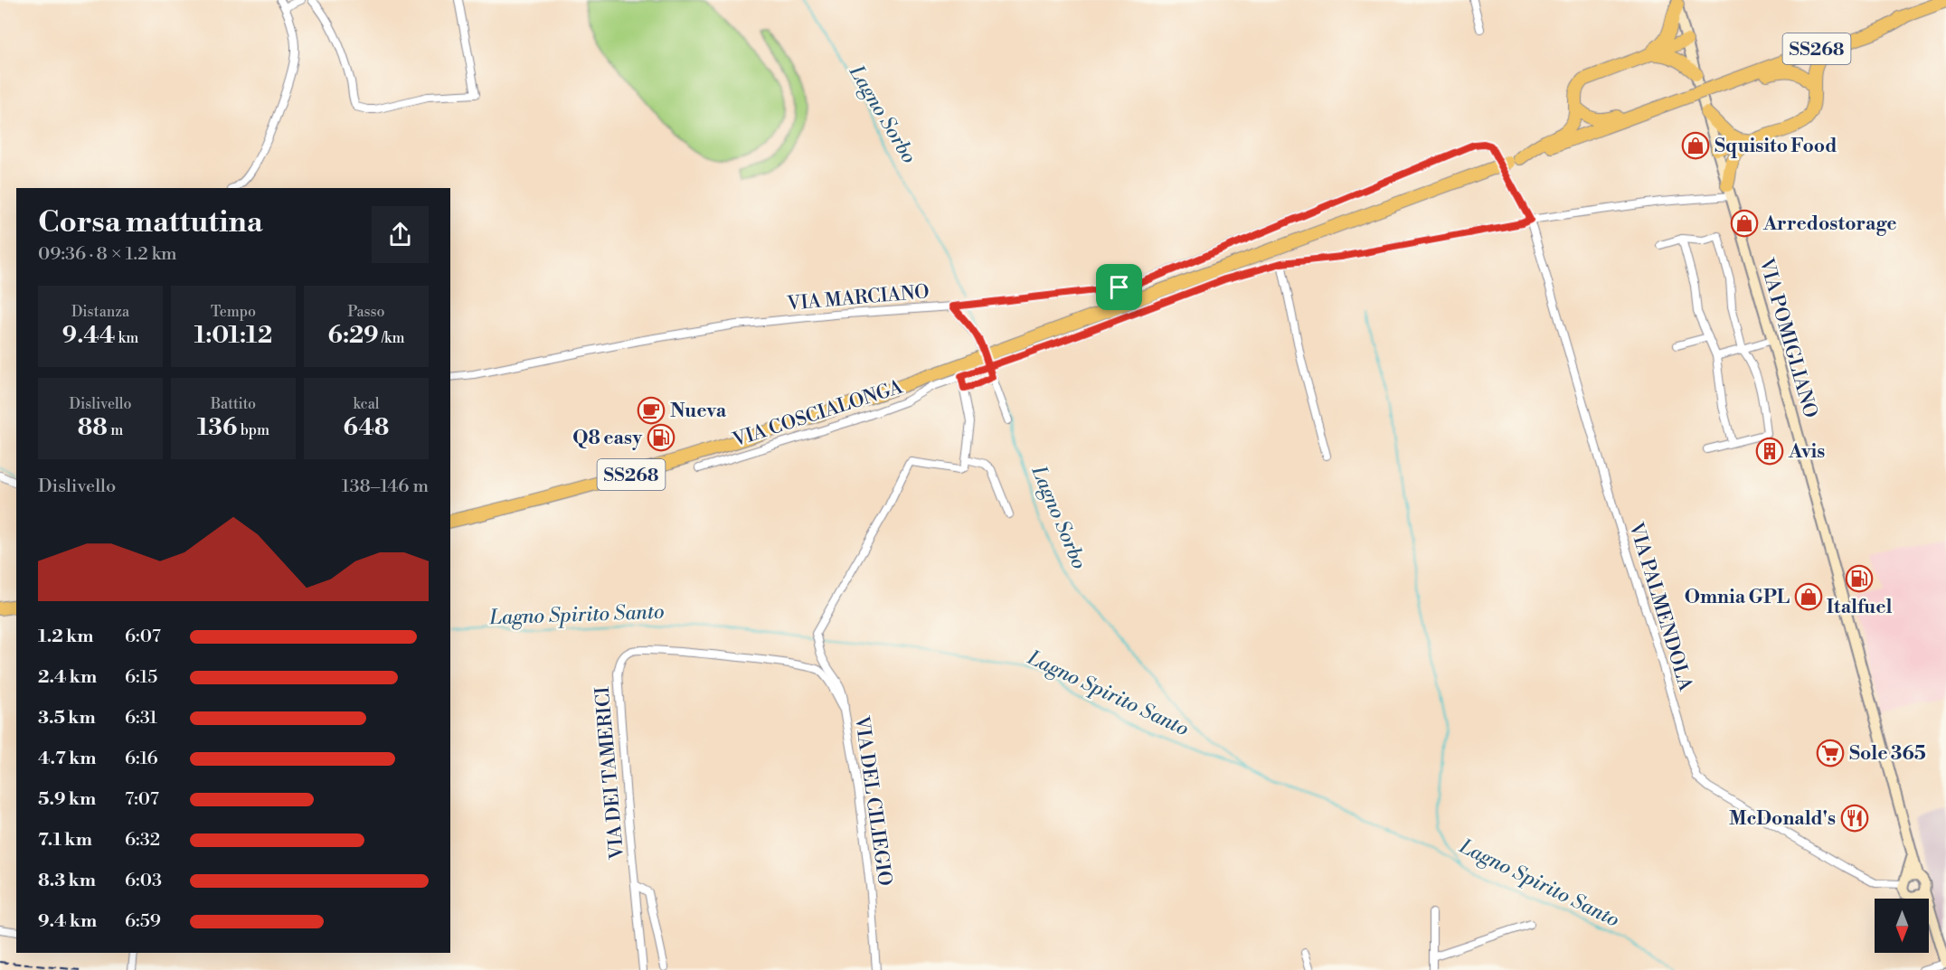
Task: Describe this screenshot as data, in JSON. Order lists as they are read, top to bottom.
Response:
{
  "streets": {
    "highway": ["SS268"],
    "main road": ["VIA POMIGLIANO"],
    "street": [
      "VIA MARCIANO",
      "VIA COSCIALONGA",
      "VIA PALMENDOLA",
      "VIA DEI TAMERICI",
      "VIA DEL CILIEGIO"
    ]
  },
  "crossings": [
    ["SS268", "VIA POMIGLIANO"],
    ["SS268", "VIA COSCIALONGA"],
    ["VIA MARCIANO", "VIA PALMENDOLA"],
    ["VIA POMIGLIANO", "VIA PALMENDOLA"],
    ["VIA DEI TAMERICI", "VIA DEL CILIEGIO"]
  ],
  "water": ["Lagno Sorbo", "Lagno Spirito Santo"],
  "places": {
    "shop": ["Squisito Food", "Arredostorage", "Omnia GPL"],
    "cafe": ["Nueva"],
    "fuel station": ["Q8 easy", "Italfuel"],
    "building": ["Avis"],
    "supermarket": ["Sole 365"],
    "restaurant": ["McDonald's"]
  },
  "north": "bottom",
  "page": {
    "heading": ["Corsa mattutina", "09:36 · 8 × 1.2 km"],
    "stats": [
      ["Distanza", "9.44 km"],
      ["Tempo", "1:01:12"],
      ["Passo", "6:29 /km"],
      ["Dislivello", "88 m"],
      ["Battito", "136 bpm"],
      ["kcal", "648"]
    ],
    "chart": ["Dislivello", "138–146 m"],
    "list": [
      {
        "name": "1.2 km",
        "note": "6:07"
      },
      {
        "name": "2.4 km",
        "note": "6:15"
      },
      {
        "name": "3.5 km",
        "note": "6:31"
      },
      {
        "name": "4.7 km",
        "note": "6:16"
      },
      {
        "name": "5.9 km",
        "note": "7:07"
      },
      {
        "name": "7.1 km",
        "note": "6:32"
      },
      {
        "name": "8.3 km",
        "note": "6:03"
      },
      {
        "name": "9.4 km",
        "note": "6:59"
      }
    ]
  }
}
